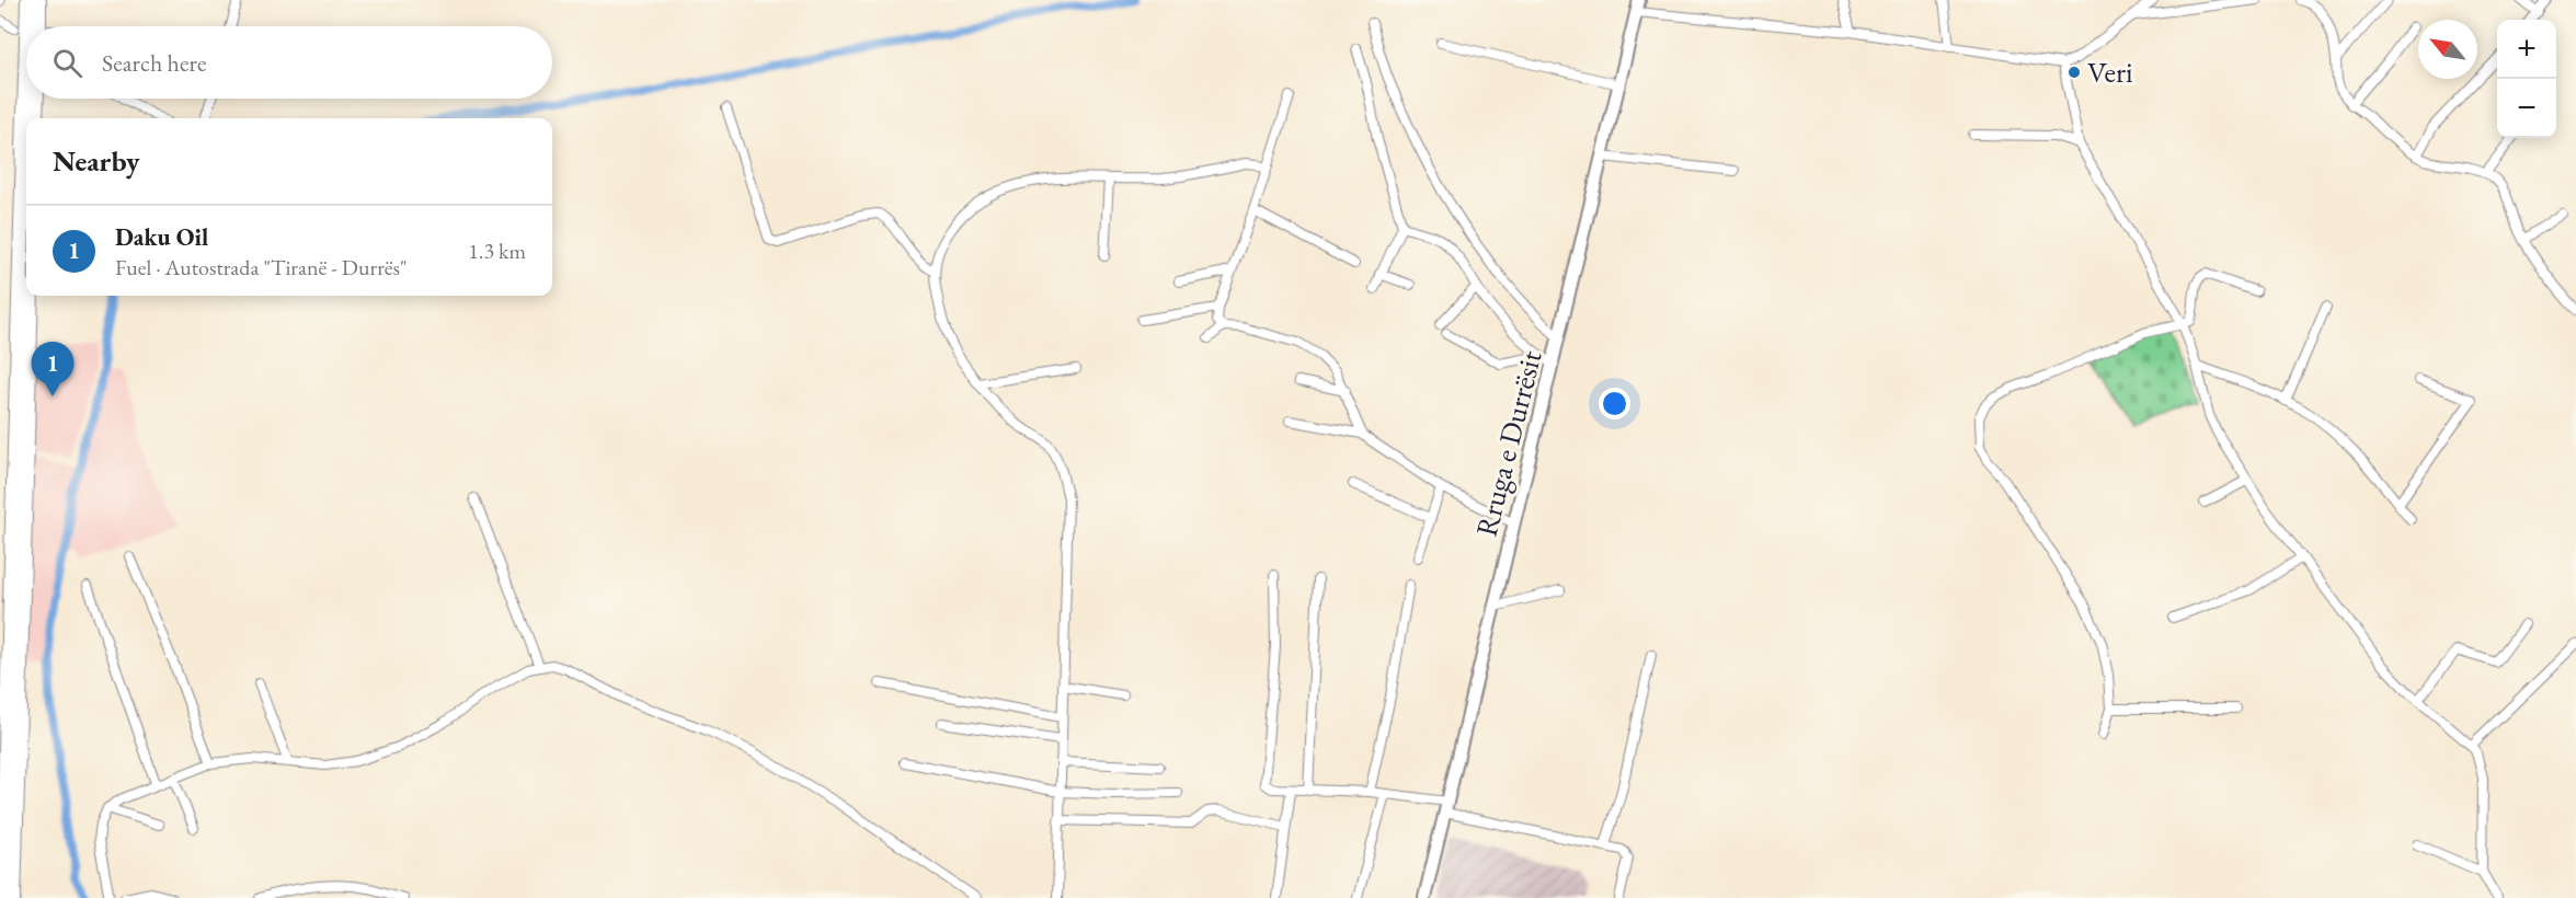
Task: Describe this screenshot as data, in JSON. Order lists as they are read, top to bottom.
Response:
{
  "streets": {
    "main road": ["Rruga e Durrësit"]
  },
  "places": ["Veri"],
  "north": "top left",
  "page": {
    "map_buttons": ["+", "−"],
    "search": "Search here",
    "heading": "Nearby",
    "list": [
      {
        "mark": "1",
        "name": "Daku Oil",
        "note": "Fuel · Autostrada \"Tiranë - Durrës\"",
        "value": "1.3 km"
      }
    ],
    "pins": "1"
  }
}
